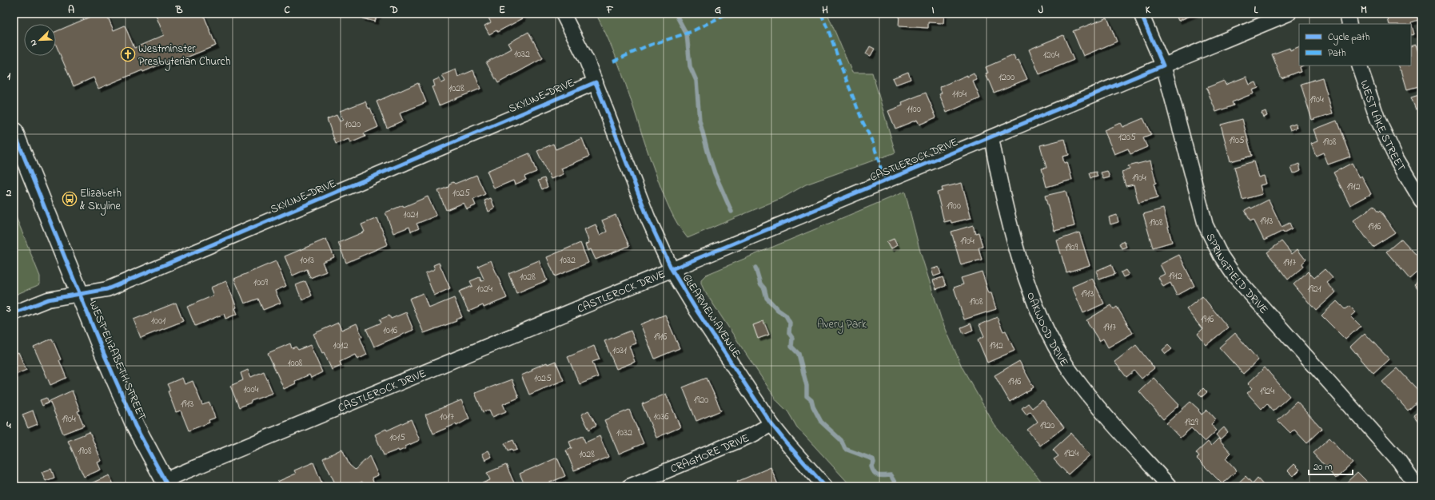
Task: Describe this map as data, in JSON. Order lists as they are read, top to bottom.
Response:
{
  "streets": {
    "main road": ["WEST ELIZABETH STREET"],
    "street": [
      "SKYLINE DRIVE",
      "WEST LAKE STREET",
      "CASTLEROCK DRIVE",
      "SPRINGFIELD DRIVE",
      "CLEARVIEW AVENUE",
      "OAKWOOD DRIVE",
      "CRAGMORE DRIVE"
    ]
  },
  "crossings": [
    ["SKYLINE DRIVE", "CLEARVIEW AVENUE"],
    ["SKYLINE DRIVE", "WEST ELIZABETH STREET"],
    ["CASTLEROCK DRIVE", "SPRINGFIELD DRIVE"],
    ["CASTLEROCK DRIVE", "CLEARVIEW AVENUE"],
    ["CASTLEROCK DRIVE", "OAKWOOD DRIVE"],
    ["CASTLEROCK DRIVE", "WEST ELIZABETH STREET"],
    ["CLEARVIEW AVENUE", "CRAGMORE DRIVE"]
  ],
  "parks": ["Avery Park"],
  "places": {
    "church": ["Westminster Presbyterian Church"],
    "bus stop": ["Elizabeth & Skyline"]
  },
  "house_numbers": [
    "1032",
    "1204",
    "1200",
    "1028",
    "1104",
    "1904",
    "1100",
    "1020",
    "1205",
    "1905",
    "1908",
    "1904",
    "1912",
    "1025",
    "1900",
    "1021",
    "1913",
    "1908",
    "1916",
    "1904",
    "1909",
    "1013",
    "1032",
    "1917",
    "1912",
    "1028",
    "1009",
    "1024",
    "1921",
    "1913",
    "1908",
    "1916",
    "1001",
    "1917",
    "1016",
    "1916",
    "1012",
    "1912",
    "1031",
    "1008",
    "1025",
    "1916",
    "1004",
    "1924",
    "1920",
    "1913",
    "1017",
    "1036",
    "1904",
    "1929",
    "1920",
    "1032",
    "1015",
    "1908",
    "1924",
    "1028"
  ],
  "legend": ["Cycle path", "Path"],
  "scale_bar": "20 m",
  "north": "bottom left",
  "grid": {
    "columns": [
      "A",
      "B",
      "C",
      "D",
      "E",
      "F",
      "G",
      "H",
      "I",
      "J",
      "K",
      "L",
      "M"
    ],
    "rows": [
      "1",
      "2",
      "3",
      "4"
    ]
  }
}
